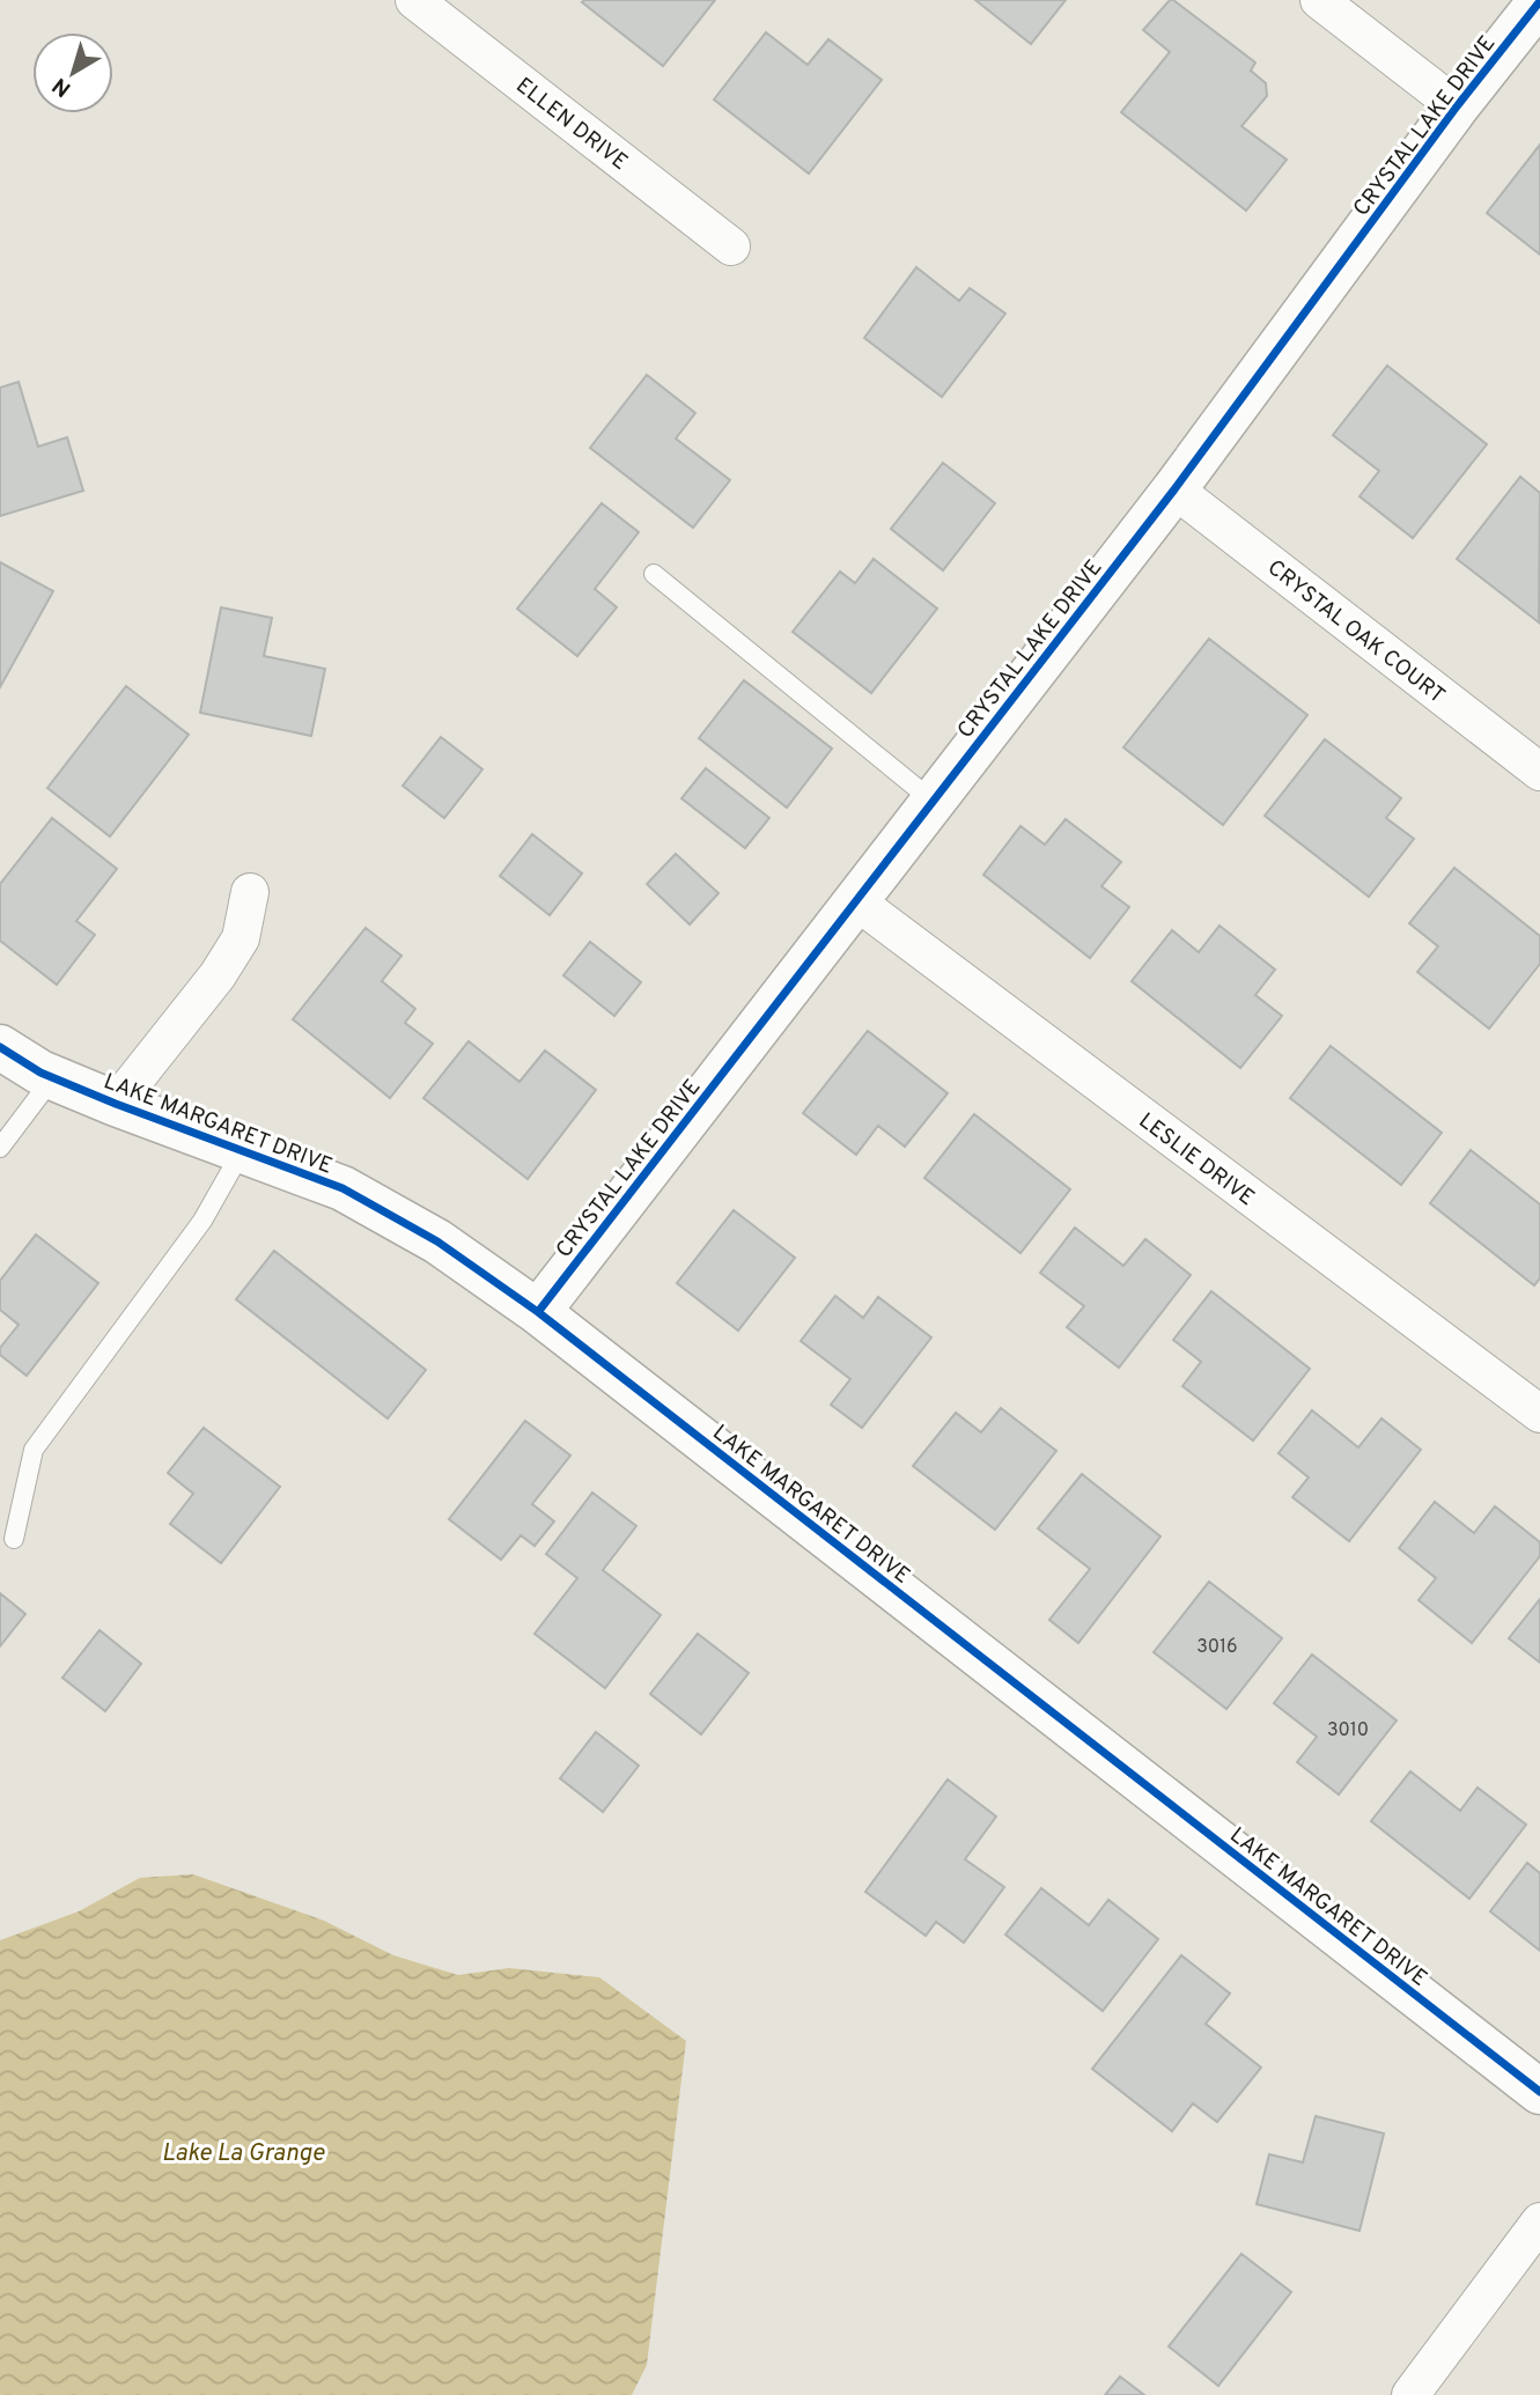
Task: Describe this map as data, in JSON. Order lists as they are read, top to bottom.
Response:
{
  "streets": {
    "street": [
      "ELLEN DRIVE",
      "CRYSTAL LAKE DRIVE",
      "CRYSTAL OAK COURT",
      "LAKE MARGARET DRIVE",
      "LESLIE DRIVE"
    ]
  },
  "crossings": [
    ["CRYSTAL LAKE DRIVE", "CRYSTAL OAK COURT"],
    ["CRYSTAL LAKE DRIVE", "LAKE MARGARET DRIVE"],
    ["CRYSTAL LAKE DRIVE", "LESLIE DRIVE"]
  ],
  "water": ["Lake La Grange"],
  "house_numbers": ["3016", "3010"],
  "north": "bottom left"
}
